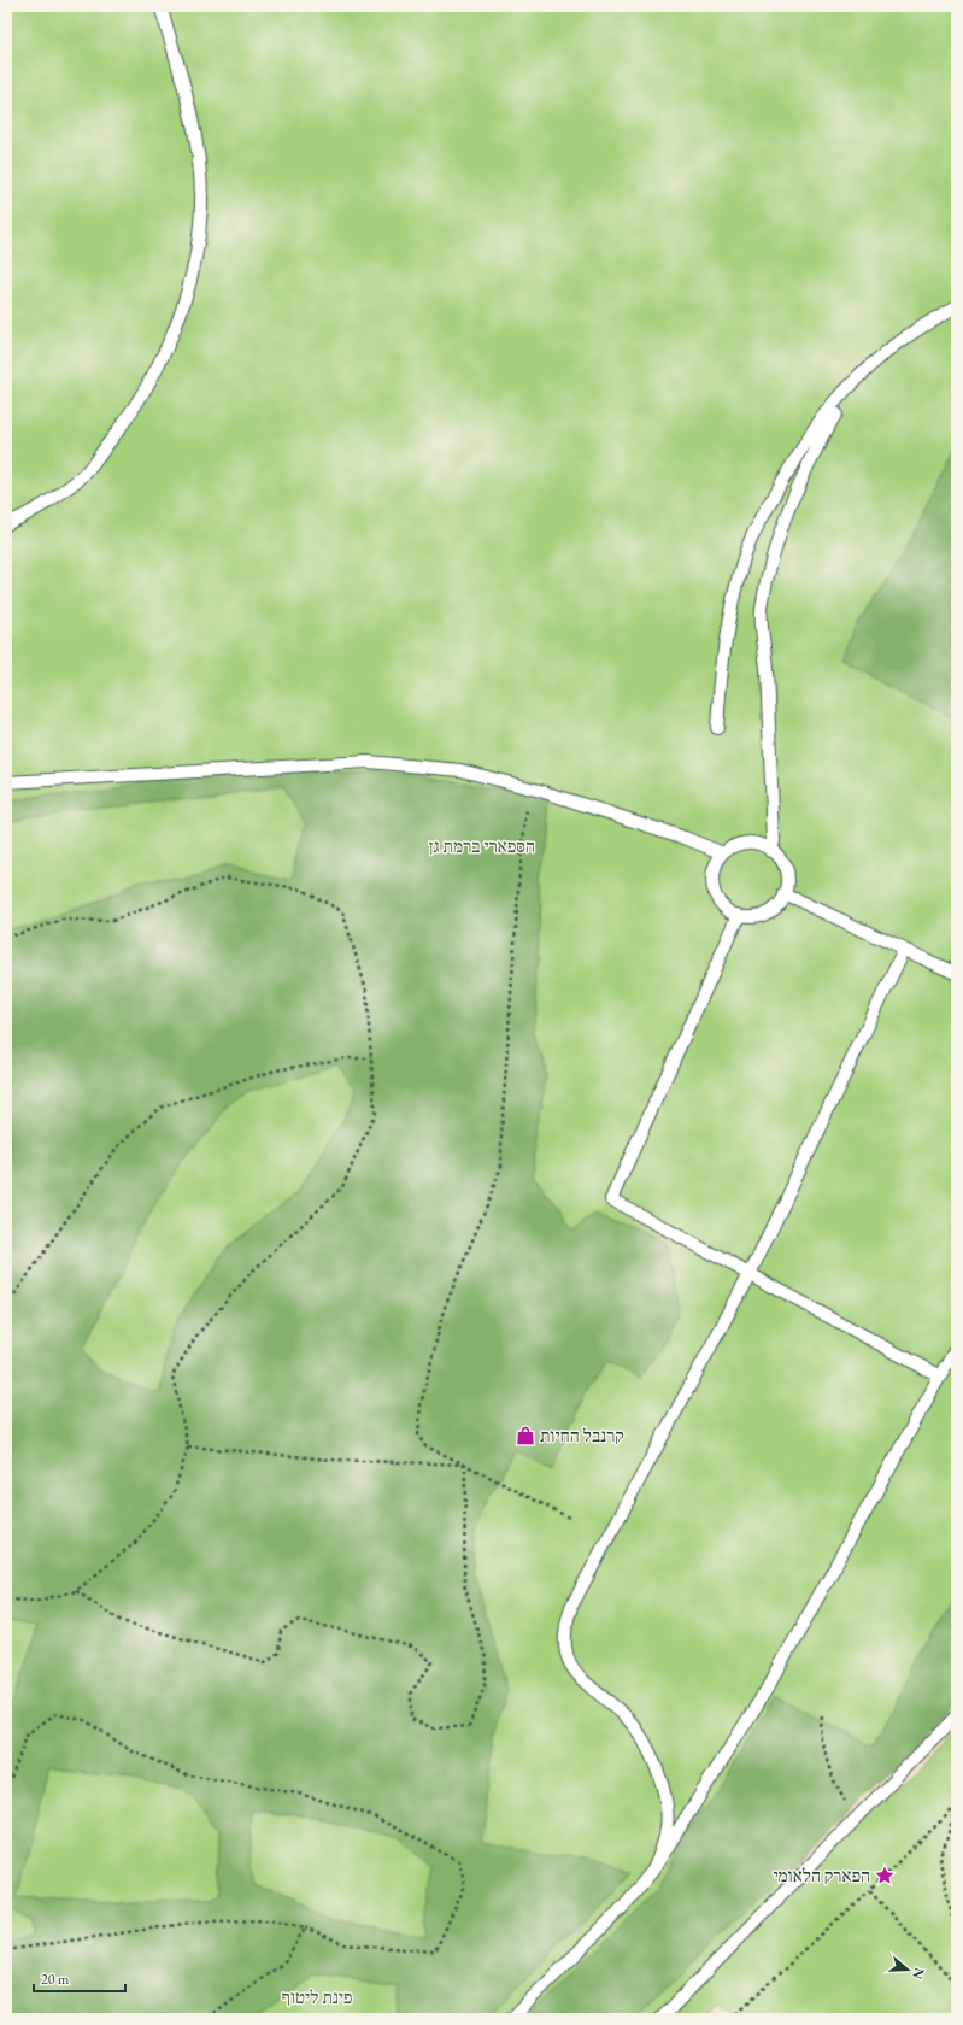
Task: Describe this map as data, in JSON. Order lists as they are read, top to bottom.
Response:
{
  "parks": ["הספארי ברמת גן", "פינת ליטוף"],
  "places": {
    "shop": ["קרנבל החיות"],
    "place": ["הפארק הלאומי"]
  },
  "scale_bar": "20 m",
  "north": "right"
}
